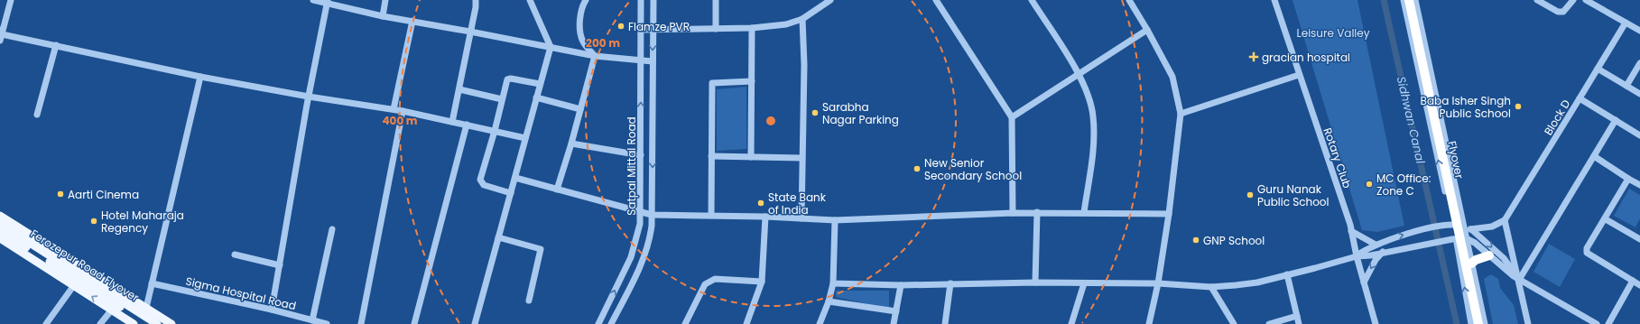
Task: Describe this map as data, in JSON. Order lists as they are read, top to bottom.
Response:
{
  "streets": {
    "highway": ["Flyover"],
    "main road": ["Ferozepur Road Flyover"],
    "street": [
      "Block D",
      "Rotary Club",
      "Satpal Mittal Road",
      "Sigma Hospital Road"
    ]
  },
  "water": ["Sidhwan Canal"],
  "parks": ["Leisure Valley"],
  "places": {
    "other": [
      "Flamze PVR",
      "Baba Isher Singh Public School",
      "Sarabha Nagar Parking",
      "New Senior Secondary School",
      "MC Office: Zone C",
      "Aarti Cinema",
      "Guru Nanak Public School",
      "State Bank of India",
      "Hotel Maharaja Regency",
      "GNP School"
    ],
    "health": ["gracian hospital"]
  },
  "rings": ["200 m", "400 m"]
}
